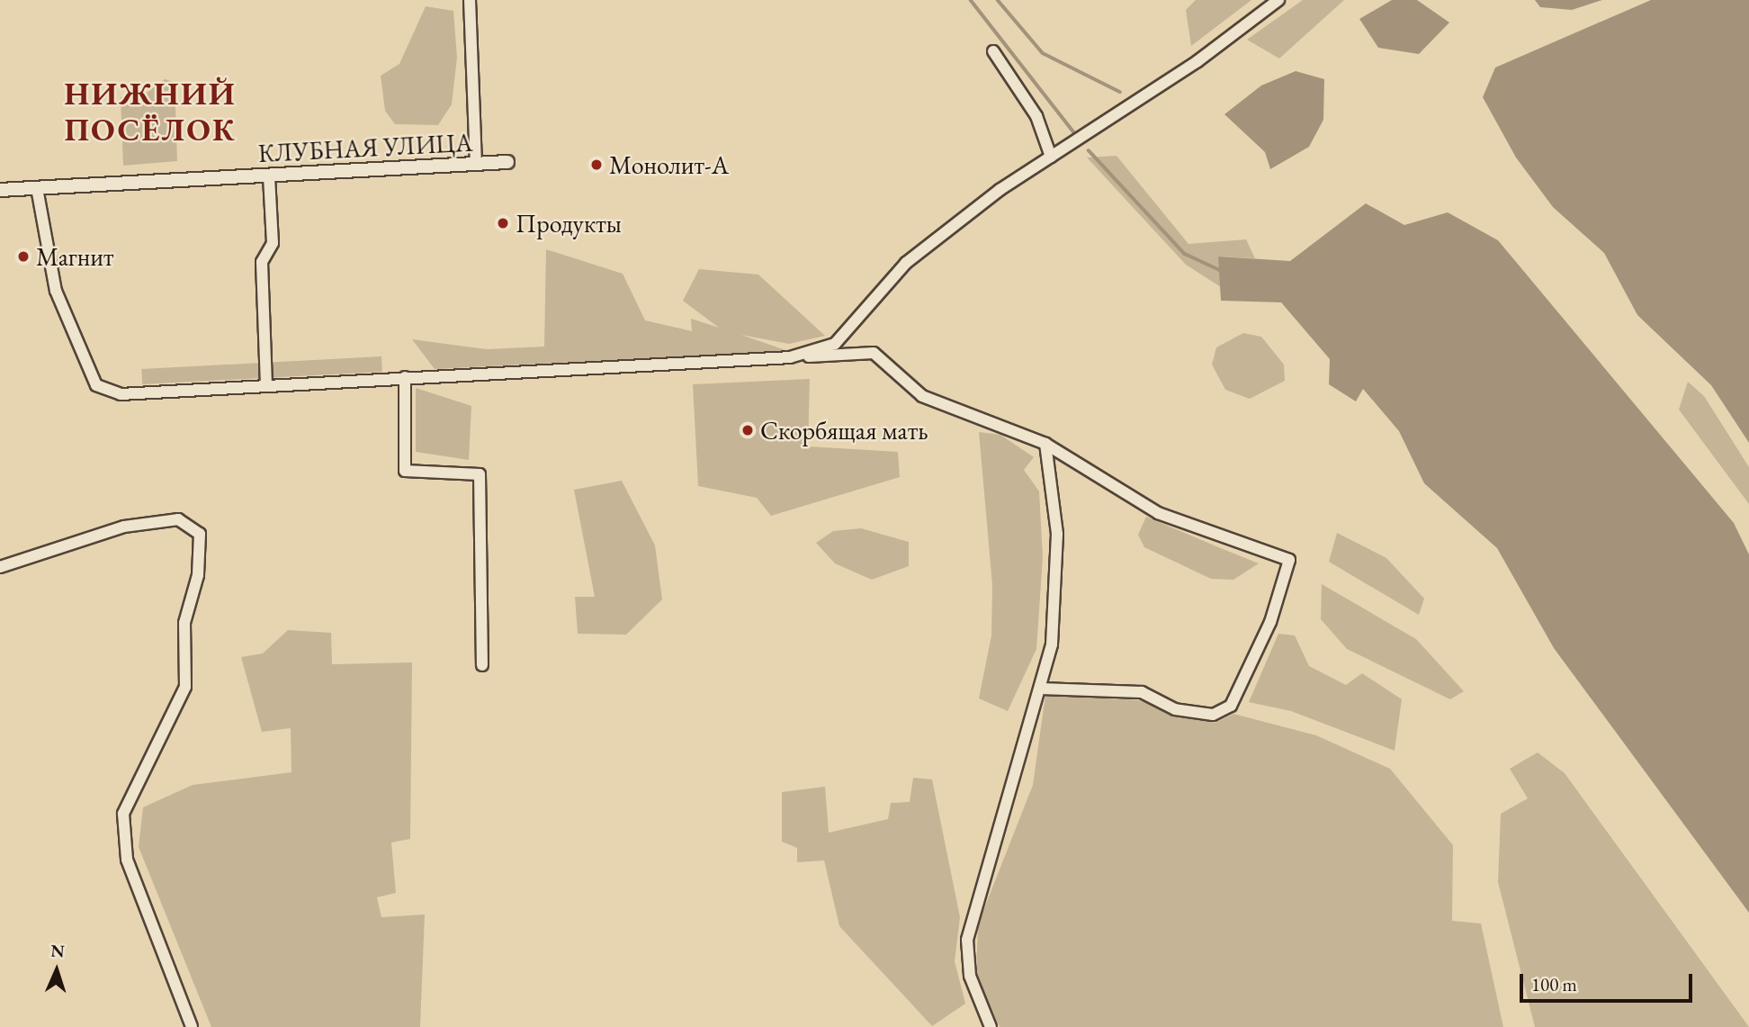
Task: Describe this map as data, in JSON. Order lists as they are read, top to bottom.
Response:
{
  "streets": {
    "street": ["КЛУБНАЯ УЛИЦА"]
  },
  "districts": ["НИЖНИЙ ПОСЁЛОК"],
  "places": [
    "Монолит-А",
    "Продукты",
    "Магнит",
    "Скорбящая мать"
  ],
  "scale_bar": "100 m",
  "north": "top"
}
